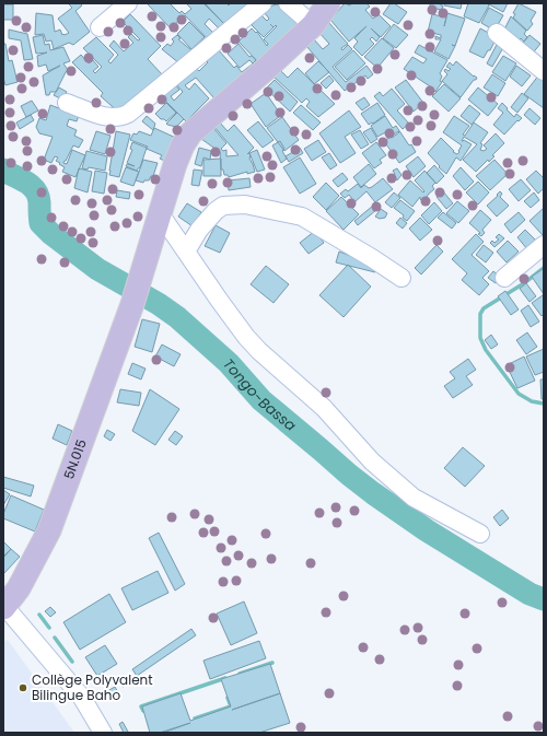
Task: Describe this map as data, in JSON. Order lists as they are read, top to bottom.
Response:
{
  "streets": {
    "main road": ["5N.015"]
  },
  "water": ["Tongo-Bassa"],
  "places": ["Collège Polyvalent Bilingue Baho"]
}
